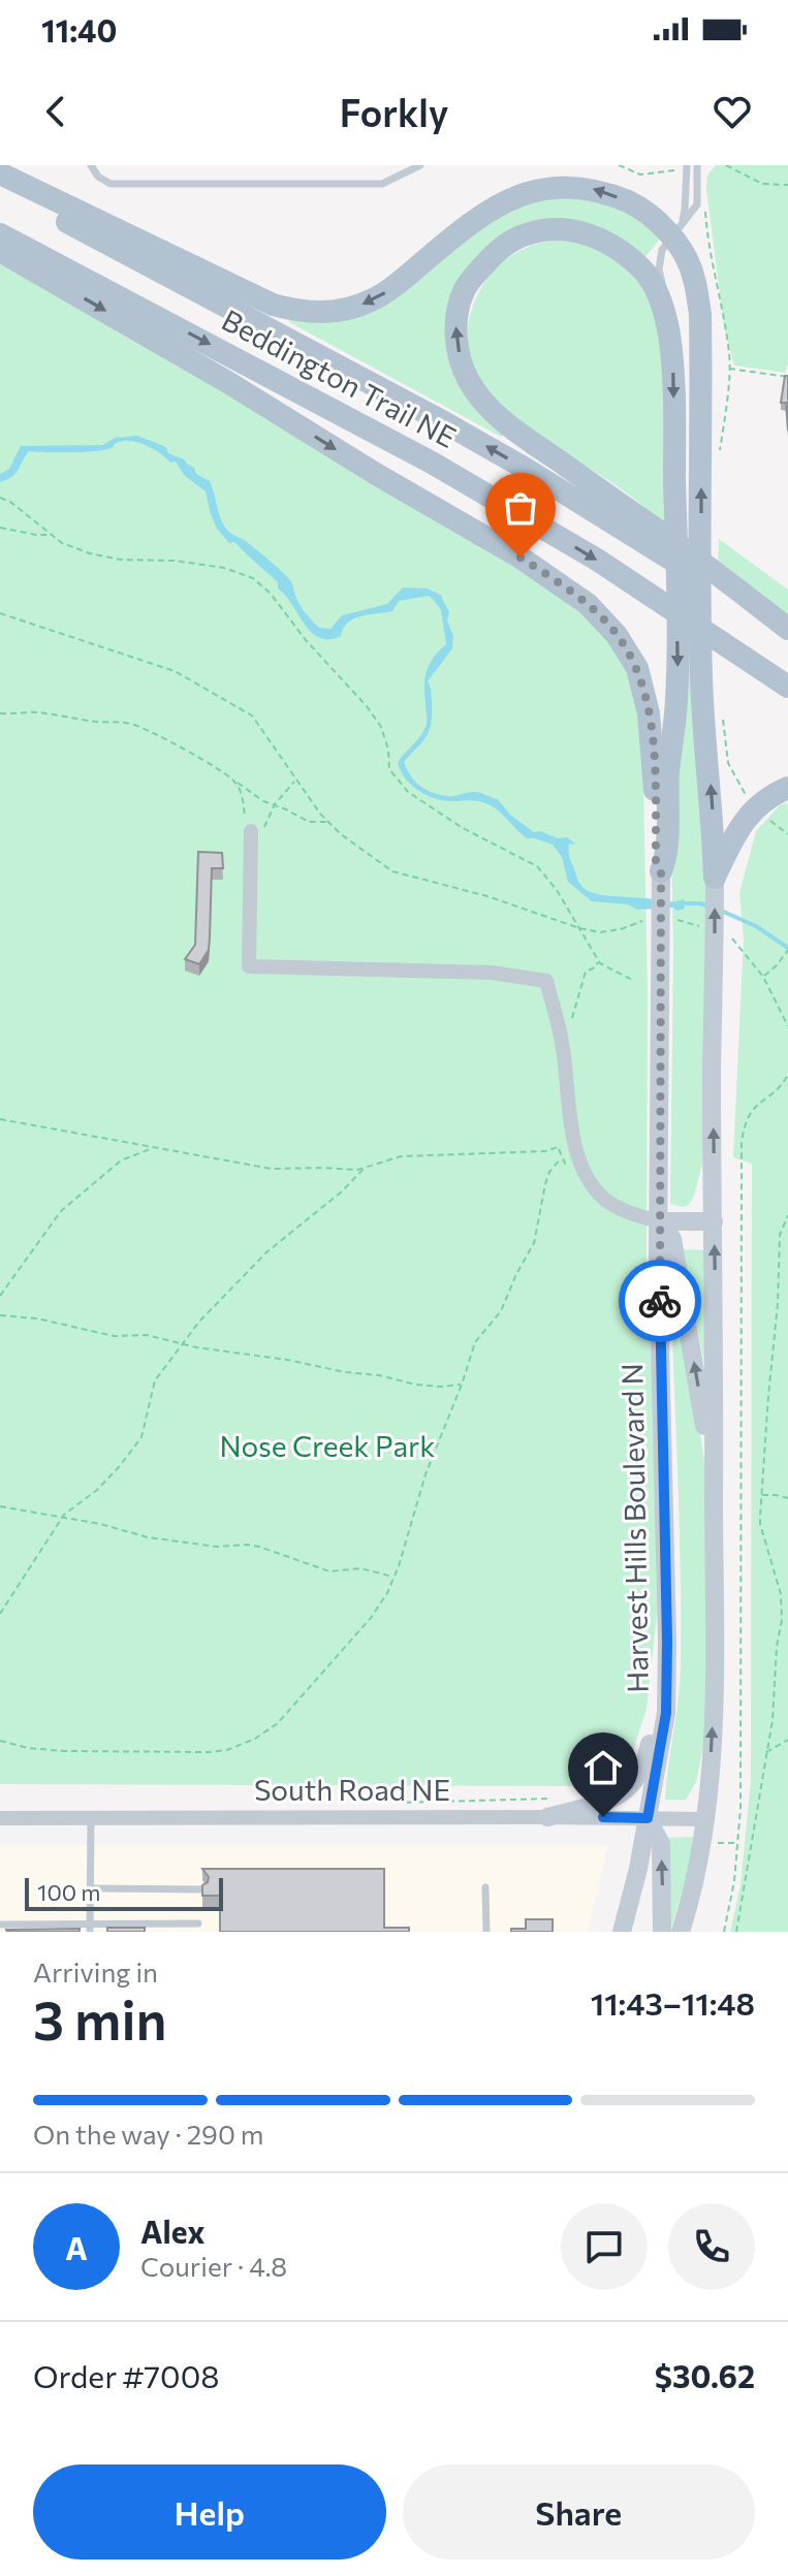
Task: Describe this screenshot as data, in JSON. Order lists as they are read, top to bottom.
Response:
{
  "streets": {
    "main road": ["Beddington Trail NE", "Harvest Hills Boulevard N"],
    "street": ["South Road NE"]
  },
  "crossings": [
    ["Harvest Hills Boulevard N", "South Road NE"]
  ],
  "parks": ["Nose Creek Park"],
  "scale_bar": "100 m",
  "page": {
    "status": "11:40",
    "header": "Forkly",
    "scale": "100 m",
    "heading": ["3 min", "Arriving in", "11:43–11:48"],
    "panel": [
      "Alex",
      "Courier · 4.8",
      "Order #7008",
      "$30.62"
    ],
    "bar": "On the way · 290 m",
    "round": "A",
    "buttons": ["Help", "Share"]
  }
}
